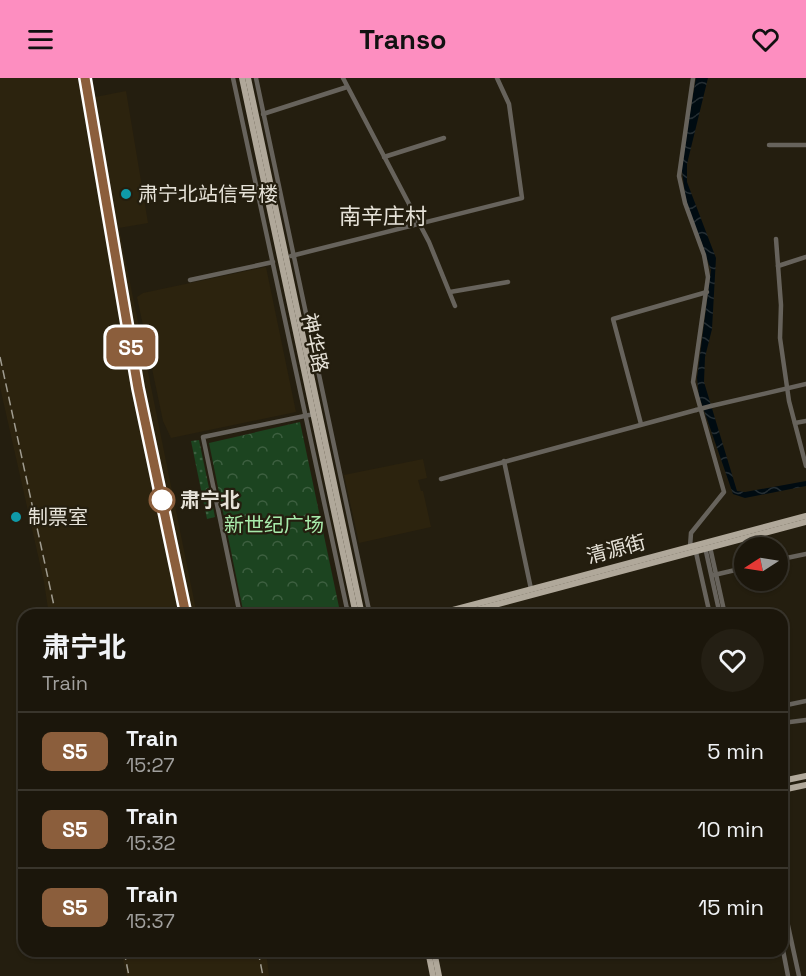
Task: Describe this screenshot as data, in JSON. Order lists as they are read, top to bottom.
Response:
{
  "streets": {
    "main road": ["神华路", "清源街"]
  },
  "districts": ["南辛庄村"],
  "parks": ["新世纪广场"],
  "places": ["肃宁北站信号楼", "肃宁北", "制票室"],
  "north": "left",
  "page": {
    "header": "Transo",
    "on_map": "S5",
    "heading": ["肃宁北", "Train"],
    "list": [
      {
        "mark": "S5",
        "name": "Train",
        "note": "15:27",
        "value": "5 min"
      },
      {
        "mark": "S5",
        "name": "Train",
        "note": "15:32",
        "value": "10 min"
      },
      {
        "mark": "S5",
        "name": "Train",
        "note": "15:37",
        "value": "15 min"
      }
    ]
  }
}
